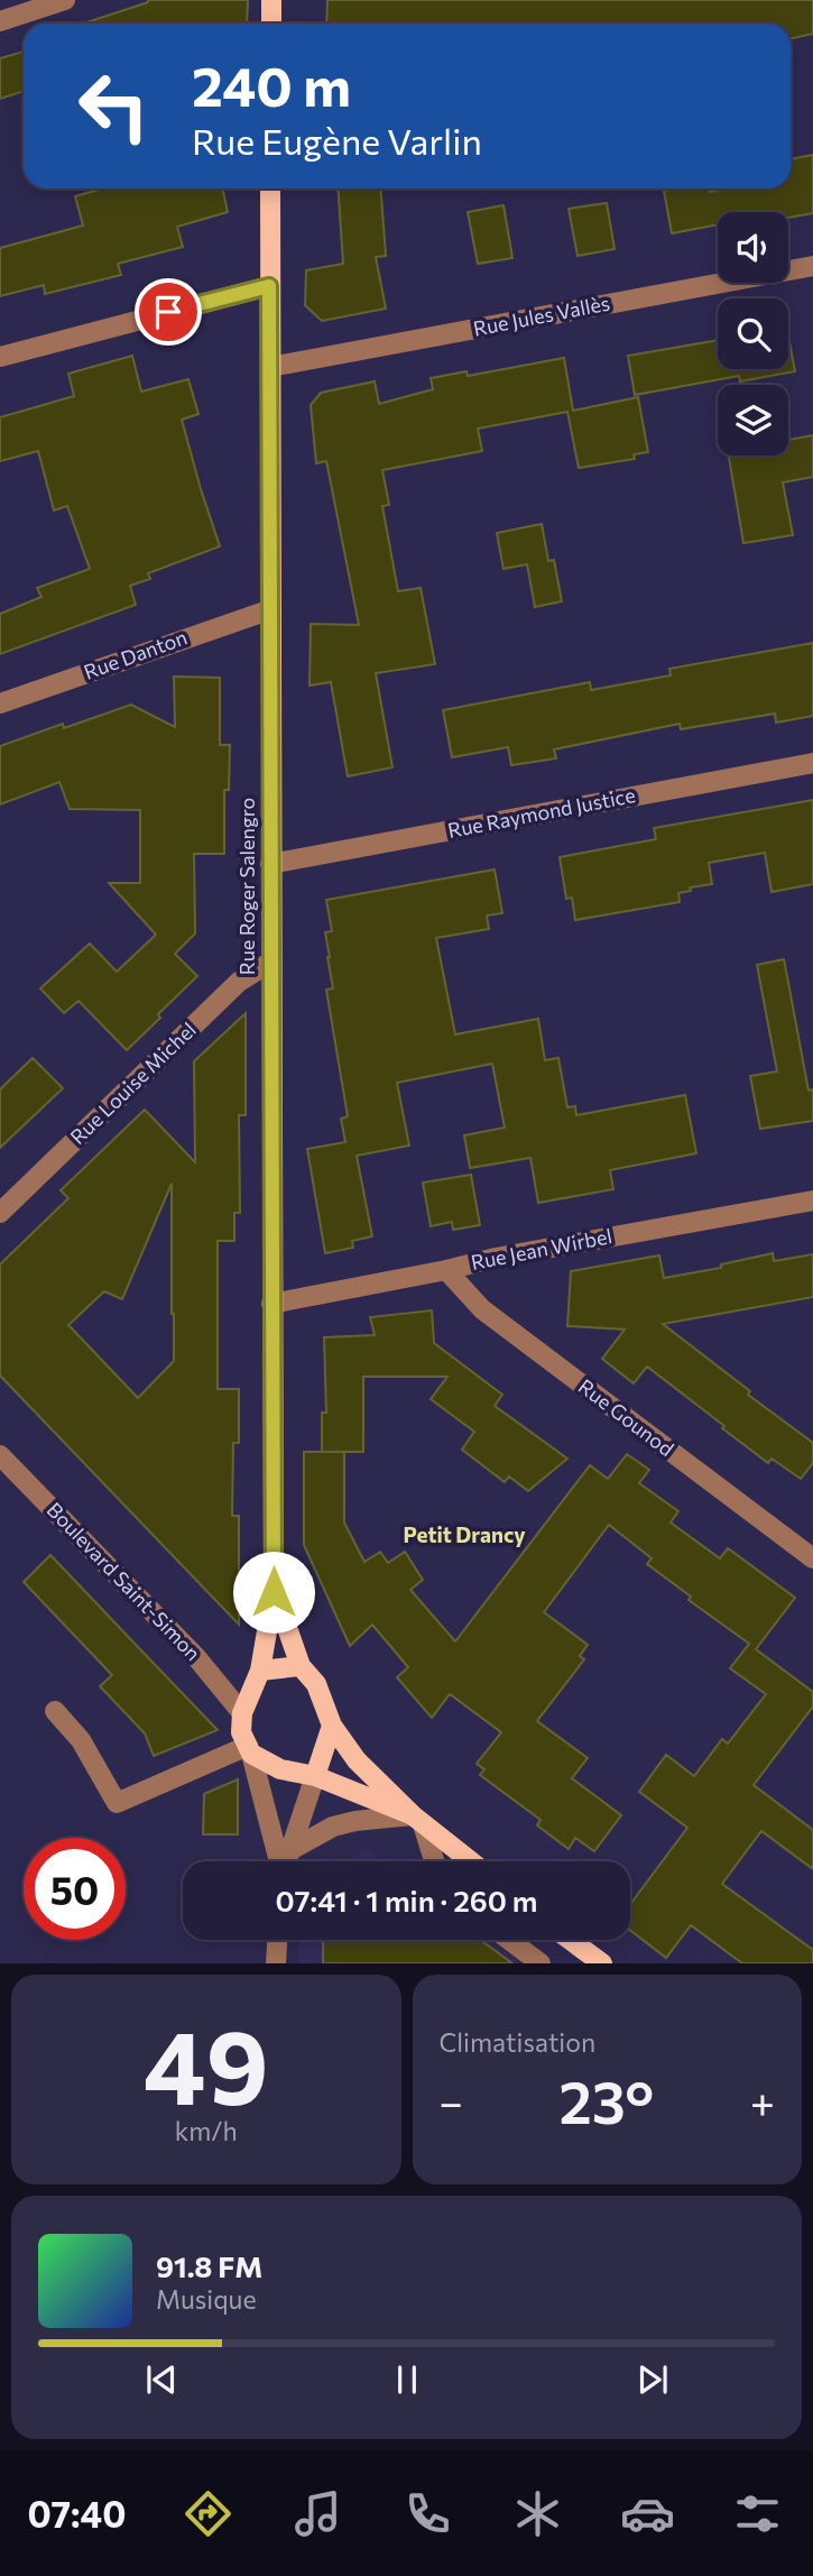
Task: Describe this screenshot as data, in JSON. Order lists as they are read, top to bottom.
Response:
{
  "streets": {
    "main road": ["Rue Roger Salengro"],
    "street": [
      "Rue Jules Vallès",
      "Rue Danton",
      "Rue Raymond Justice",
      "Rue Louise Michel",
      "Rue Jean Wirbel",
      "Rue Gounod",
      "Boulevard Saint-Simon"
    ]
  },
  "crossings": [
    ["Rue Jules Vallès", "Rue Roger Salengro"],
    ["Rue Danton", "Rue Roger Salengro"],
    ["Rue Raymond Justice", "Rue Roger Salengro"],
    ["Rue Roger Salengro", "Rue Louise Michel"],
    ["Rue Roger Salengro", "Rue Jean Wirbel"],
    ["Rue Roger Salengro", "Boulevard Saint-Simon"],
    ["Rue Jean Wirbel", "Rue Gounod"]
  ],
  "districts": ["Petit Drancy"],
  "page": {
    "turn": ["240 m", "Rue Eugène Varlin"],
    "limit": "50",
    "trip": "07:41 · 1 min · 260 m",
    "tile": [
      ["49", "km/h"],
      "Climatisation"
    ],
    "heat": ["−", "23°", "+"],
    "song": ["91.8 FM", "Musique"],
    "tabs": "07:40"
  }
}
